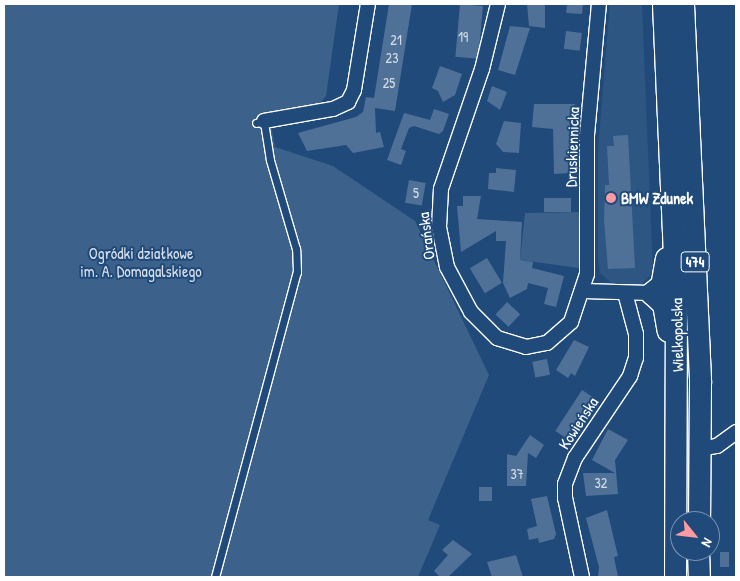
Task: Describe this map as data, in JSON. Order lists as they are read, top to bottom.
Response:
{
  "streets": {
    "main road": ["474", "Wielkopolska"],
    "street": ["Druskiennicka", "Orańska", "Kowieńska"]
  },
  "crossings": [
    ["Druskiennicka", "Orańska"]
  ],
  "parks": ["Ogródki działkowe im. A. Domagalskiego"],
  "places": ["BMW Zdunek"],
  "house_numbers": [
    "19",
    "21",
    "23",
    "25",
    "5",
    "37",
    "32"
  ],
  "north": "bottom right"
}
